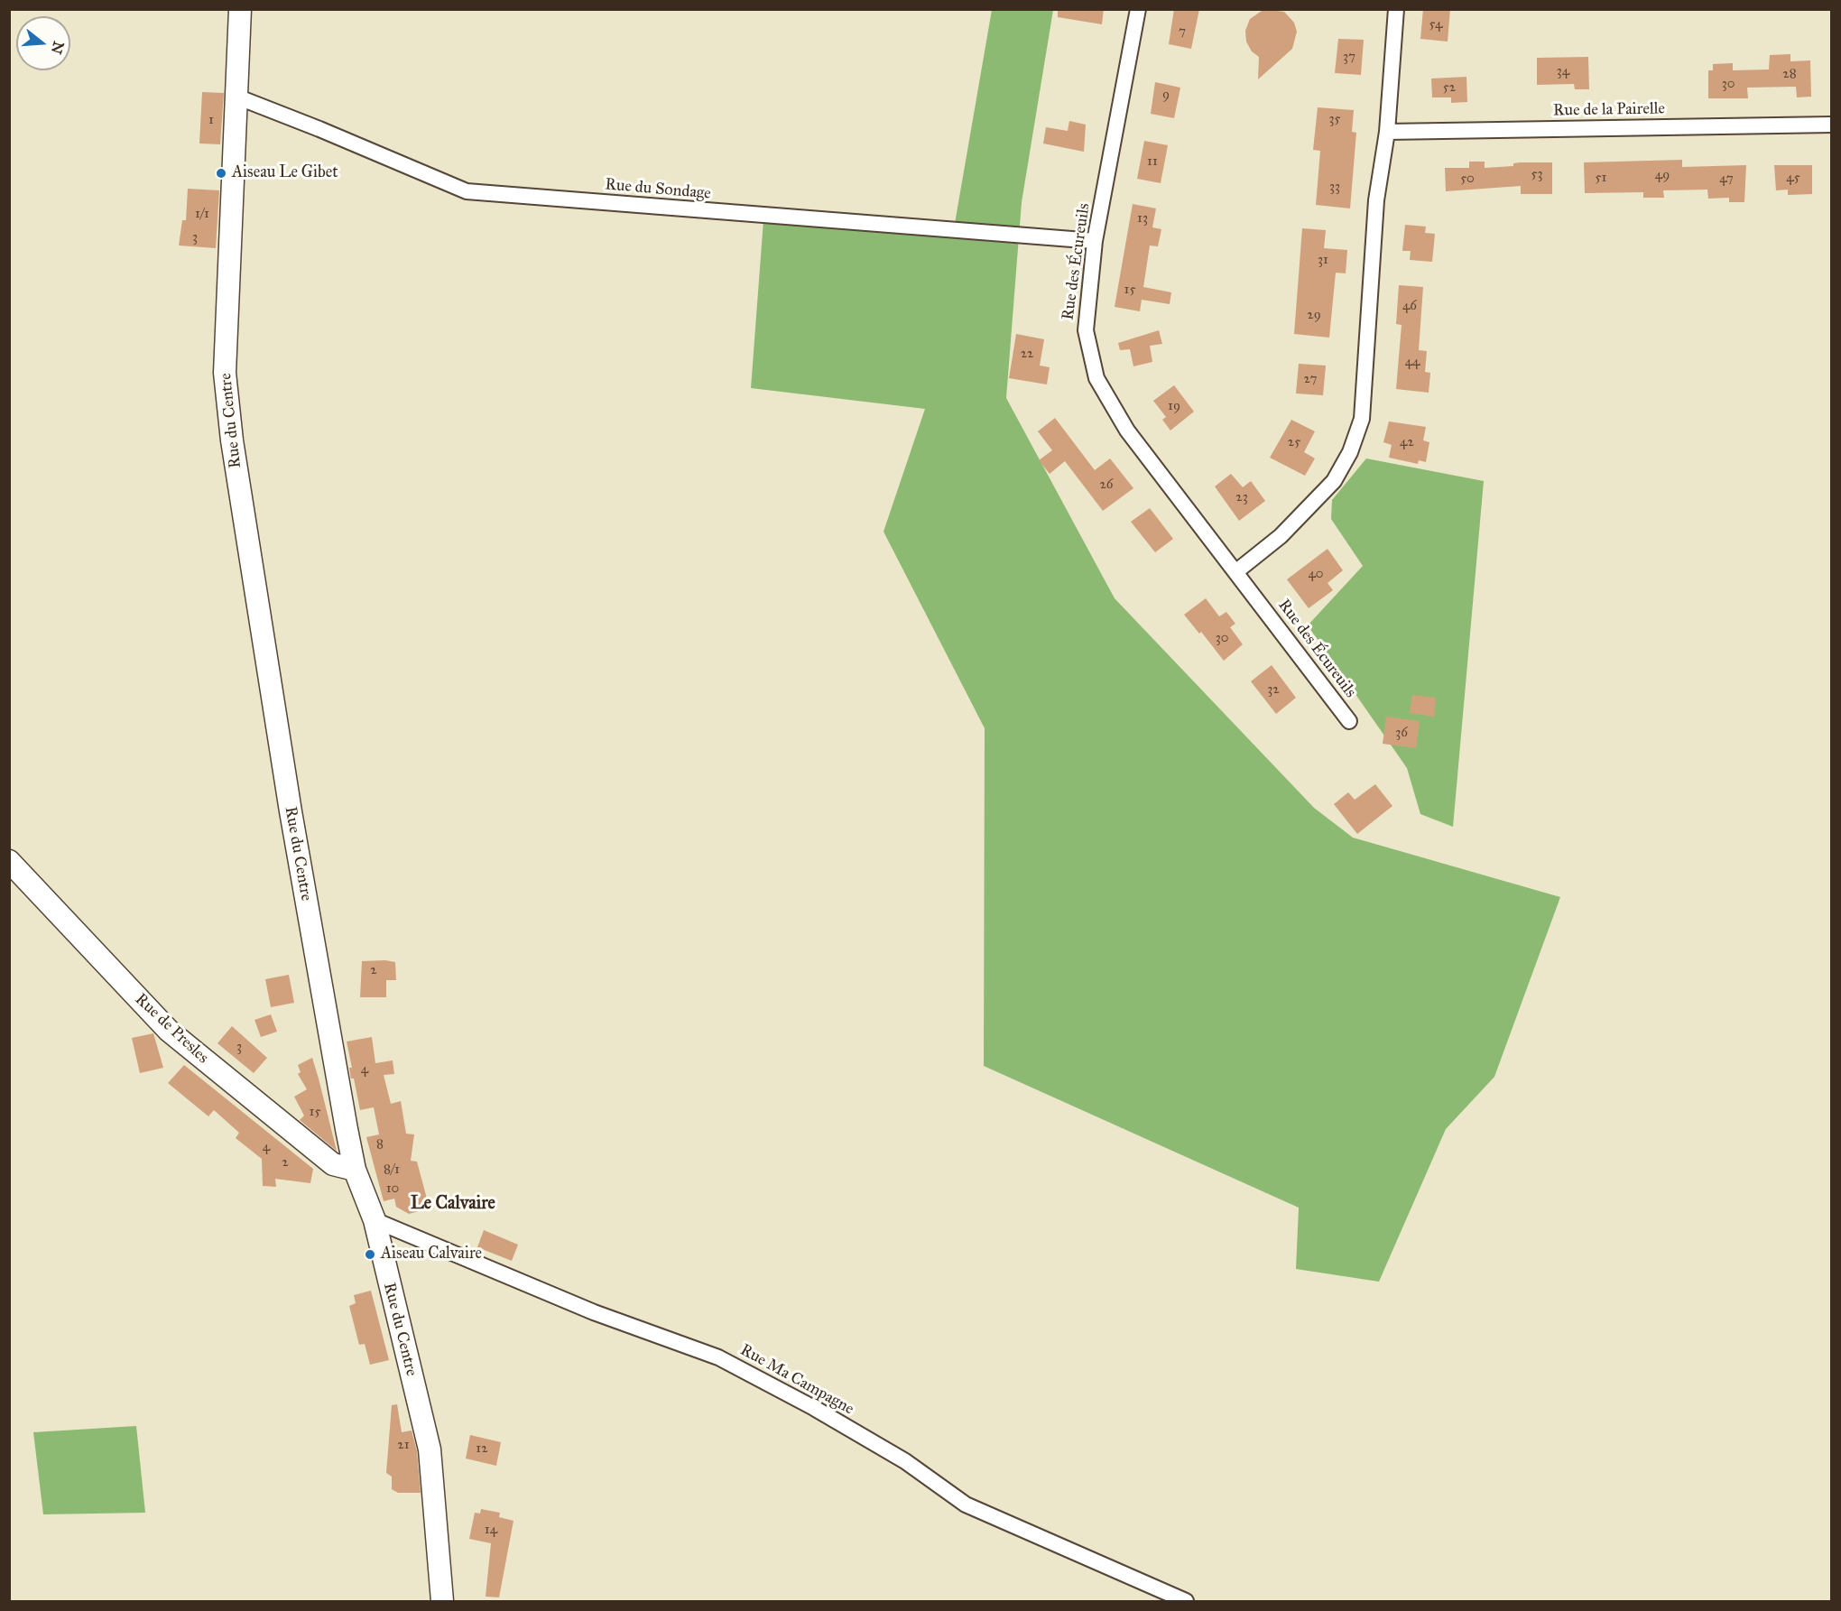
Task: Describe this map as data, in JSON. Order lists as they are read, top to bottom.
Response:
{
  "streets": {
    "street": [
      "Rue de la Pairelle",
      "Rue du Sondage",
      "Rue des Écureuils",
      "Rue du Centre",
      "Rue de Presles",
      "Rue Ma Campagne"
    ]
  },
  "crossings": [
    ["Rue du Sondage", "Rue des Écureuils"],
    ["Rue du Sondage", "Rue du Centre"],
    ["Rue du Centre", "Rue de Presles"],
    ["Rue du Centre", "Rue Ma Campagne"]
  ],
  "districts": ["Le Calvaire"],
  "places": ["Aiseau Le Gibet", "Aiseau Calvaire"],
  "house_numbers": [
    "54",
    "7",
    "37",
    "34",
    "28",
    "30",
    "52",
    "9",
    "35",
    "1",
    "11",
    "53",
    "49",
    "51",
    "45",
    "50",
    "47",
    "33",
    "1/1",
    "13",
    "3",
    "31",
    "15",
    "46",
    "29",
    "22",
    "44",
    "27",
    "19",
    "25",
    "42",
    "26",
    "23",
    "40",
    "30",
    "32",
    "36",
    "2",
    "3",
    "4",
    "15",
    "8",
    "4",
    "2",
    "8/1",
    "10",
    "21",
    "12",
    "14"
  ],
  "north": "right"
}
